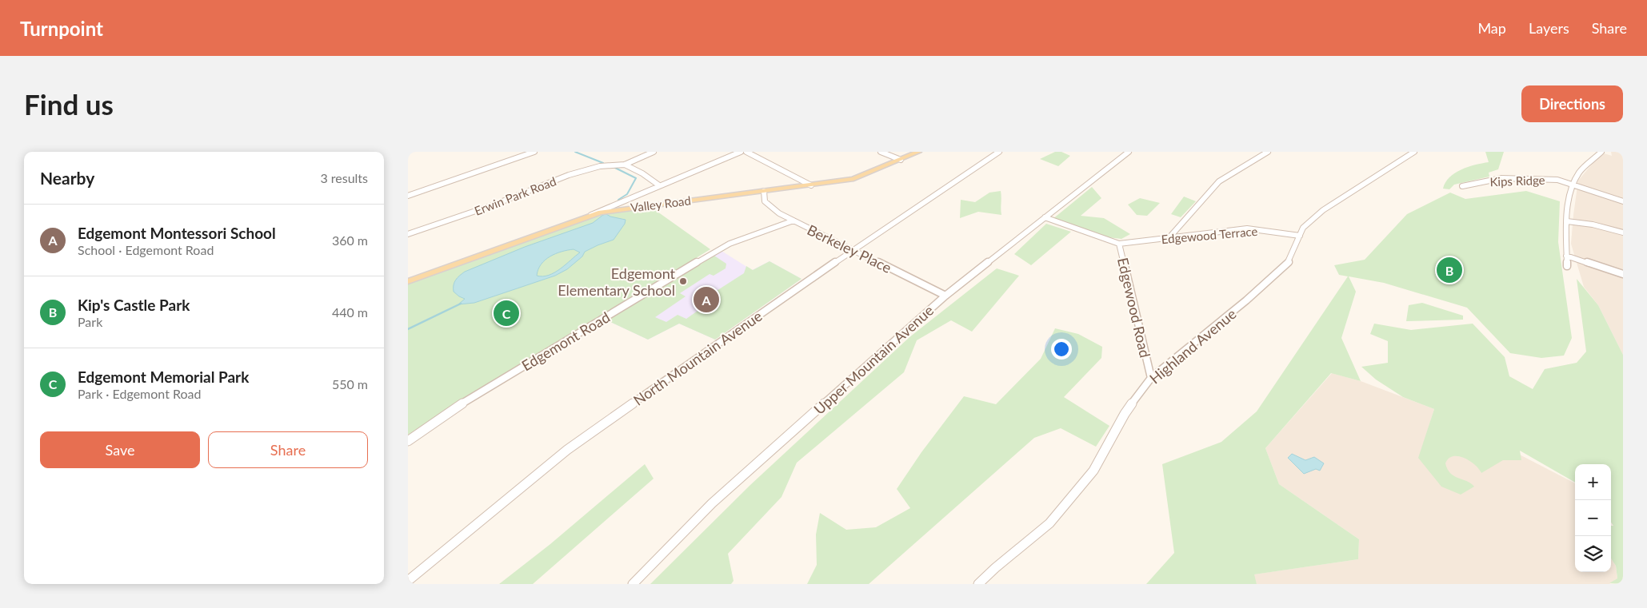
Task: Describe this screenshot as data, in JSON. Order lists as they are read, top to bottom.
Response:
{
  "streets": {
    "main road": ["Valley Road"],
    "street": [
      "Kips Ridge",
      "Erwin Park Road",
      "Edgewood Terrace",
      "Berkeley Place",
      "Edgewood Road",
      "Edgemont Road",
      "Highland Avenue",
      "North Mountain Avenue",
      "Upper Mountain Avenue"
    ]
  },
  "crossings": [
    ["Valley Road", "Berkeley Place"],
    ["Edgewood Terrace", "Edgewood Road"],
    ["Edgewood Terrace", "Highland Avenue"],
    ["Berkeley Place", "Edgemont Road"],
    ["Berkeley Place", "North Mountain Avenue"],
    ["Berkeley Place", "Upper Mountain Avenue"],
    ["Edgewood Road", "Highland Avenue"],
    ["Edgewood Road", "Upper Mountain Avenue"]
  ],
  "places": ["Edgemont Elementary School"],
  "page": {
    "header": "Turnpoint",
    "nav": ["Map", "Layers", "Share"],
    "buttons": [
      "Directions",
      ["Save", "Share"]
    ],
    "title": "Find us",
    "heading": ["Nearby", "3 results"],
    "list": [
      {
        "mark": "A",
        "name": "Edgemont Montessori School",
        "note": "School · Edgemont Road",
        "value": "360 m"
      },
      {
        "mark": "B",
        "name": "Kip's Castle Park",
        "note": "Park",
        "value": "440 m"
      },
      {
        "mark": "C",
        "name": "Edgemont Memorial Park",
        "note": "Park · Edgemont Road",
        "value": "550 m"
      }
    ],
    "pins": ["B", "A", "C"],
    "map_buttons": ["+", "−"]
  }
}
